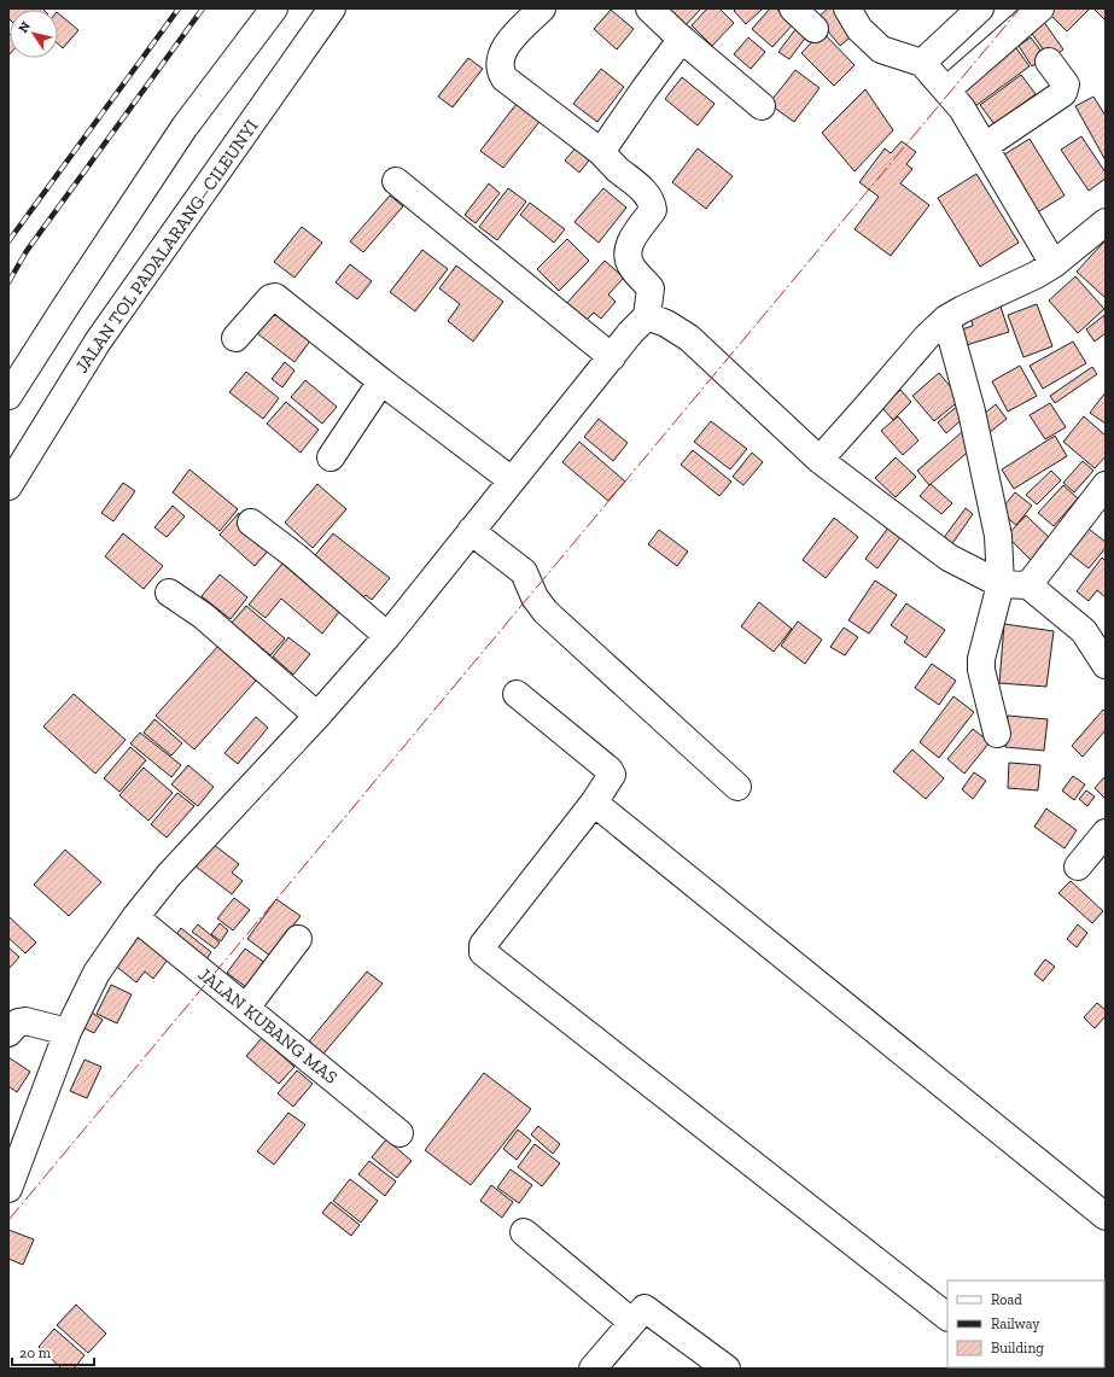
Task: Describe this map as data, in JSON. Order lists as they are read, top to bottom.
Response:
{
  "streets": {
    "main road": ["JALAN TOL PADALARANG–CILEUNYI", "JALAN KUBANG MAS"]
  },
  "legend": ["Road", "Railway", "Building"],
  "scale_bar": "20 m",
  "north": "top left"
}
